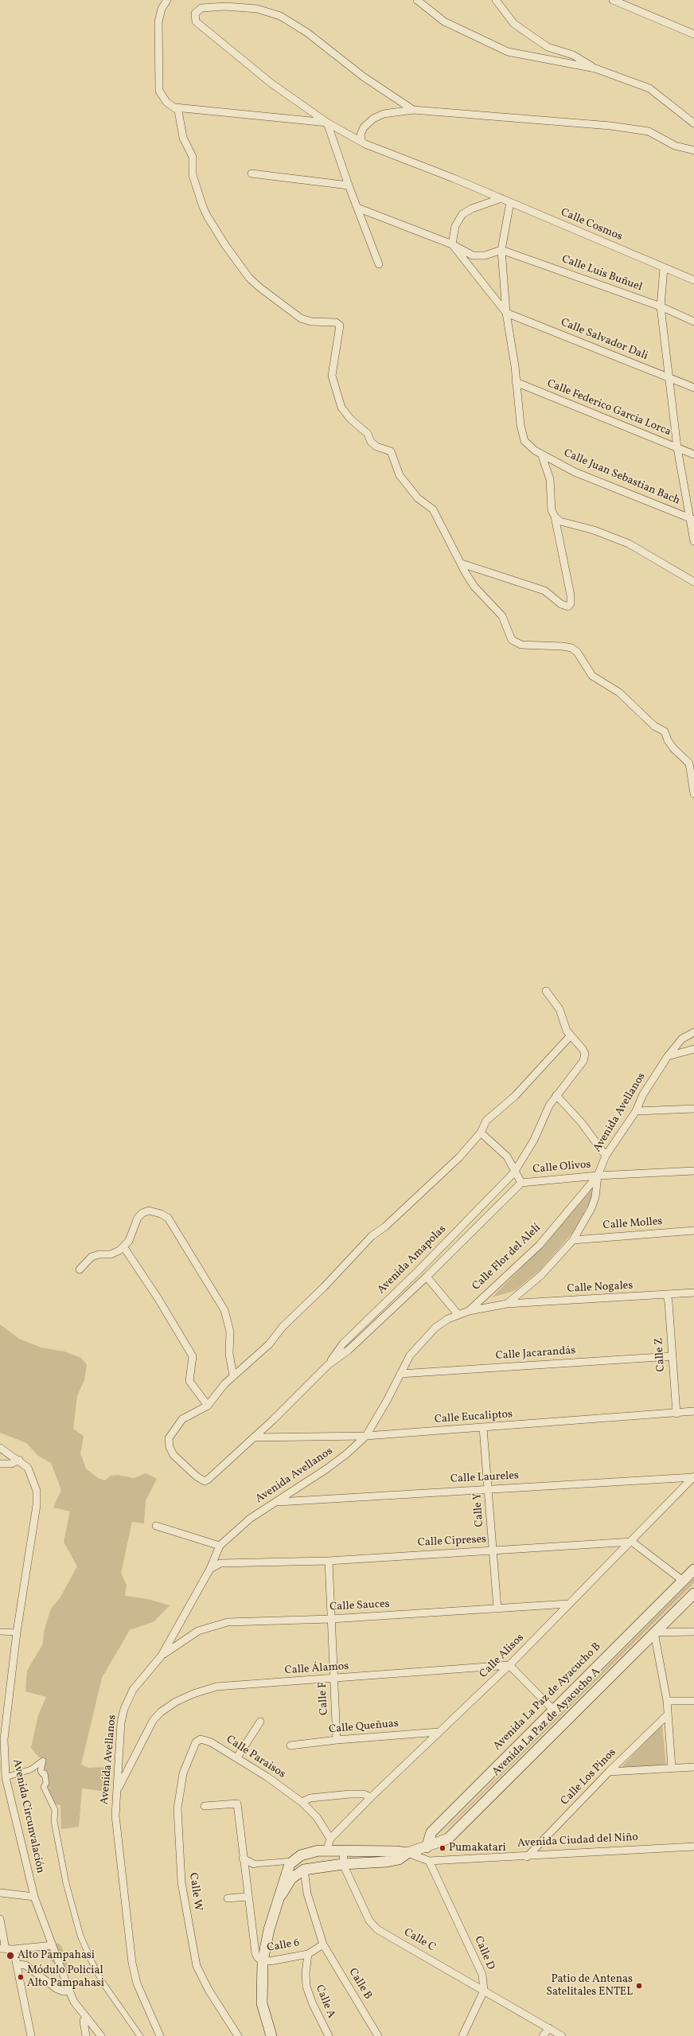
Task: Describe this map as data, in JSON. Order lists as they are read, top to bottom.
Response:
{
  "streets": {
    "main road": ["Avenida La Paz de Ayacucho B", "Avenida La Paz de Ayacucho A", "Avenida Ciudad del Niño"],
    "street": [
      "Calle Cosmos",
      "Calle Luis Buñuel",
      "Calle Salvador Dali",
      "Calle Federico Garcia Lorca",
      "Calle Juan Sebastian Bach",
      "Avenida Avellanos",
      "Calle Olivos",
      "Calle Molles",
      "Calle Flor del Alelí",
      "Avenida Amapolas",
      "Calle Nogales",
      "Calle Jacarandás",
      "Calle Z",
      "Calle Eucaliptos",
      "Calle Laureles",
      "Calle Y",
      "Calle Cipreses",
      "Calle Sauces",
      "Calle Alisos",
      "Calle Álamos",
      "Calle F",
      "Calle Queñuas",
      "Calle Paraisos",
      "Calle Los Pinos",
      "Avenida Circunvalación",
      "Calle W",
      "Calle C",
      "Calle 6",
      "Calle D",
      "Calle B",
      "Calle A"
    ]
  },
  "crossings": [
    ["Calle Cosmos", "Calle Juan Sebastian Bach"],
    ["Calle Luis Buñuel", "Calle Juan Sebastian Bach"],
    ["Calle Salvador Dali", "Calle Juan Sebastian Bach"],
    ["Calle Federico Garcia Lorca", "Calle Juan Sebastian Bach"],
    ["Avenida Avellanos", "Calle Olivos"],
    ["Avenida Avellanos", "Calle Molles"],
    ["Avenida Avellanos", "Calle Flor del Alelí"],
    ["Avenida Avellanos", "Calle Nogales"],
    ["Avenida Avellanos", "Calle Jacarandás"],
    ["Avenida Avellanos", "Calle Eucaliptos"],
    ["Avenida Avellanos", "Calle Laureles"],
    ["Avenida Avellanos", "Calle Cipreses"],
    ["Avenida Avellanos", "Calle Sauces"],
    ["Avenida Avellanos", "Calle Álamos"],
    ["Calle Olivos", "Calle Flor del Alelí"],
    ["Calle Olivos", "Avenida Amapolas"],
    ["Avenida Amapolas", "Calle Eucaliptos"],
    ["Calle Nogales", "Calle Z"],
    ["Calle Jacarandás", "Calle Z"],
    ["Calle Z", "Calle Eucaliptos"],
    ["Calle Eucaliptos", "Calle Y"],
    ["Calle Laureles", "Calle Y"],
    ["Calle Laureles", "Calle Alisos"],
    ["Calle Y", "Calle Cipreses"],
    ["Calle Y", "Calle Sauces"],
    ["Calle Cipreses", "Calle Alisos"],
    ["Calle Cipreses", "Calle F"],
    ["Calle Sauces", "Calle Alisos"],
    ["Calle Sauces", "Calle F"],
    ["Calle Alisos", "Calle Álamos"],
    ["Calle Alisos", "Calle Queñuas"],
    ["Calle Alisos", "Calle Paraisos"],
    ["Calle Alisos", "Avenida Ciudad del Niño"],
    ["Calle Álamos", "Calle F"],
    ["Avenida La Paz de Ayacucho B", "Avenida La Paz de Ayacucho A"],
    ["Calle F", "Calle Queñuas"],
    ["Avenida La Paz de Ayacucho A", "Avenida Ciudad del Niño"],
    ["Calle Paraisos", "Calle W"],
    ["Calle Los Pinos", "Avenida Ciudad del Niño"],
    ["Avenida Ciudad del Niño", "Calle C"],
    ["Avenida Ciudad del Niño", "Calle D"],
    ["Calle C", "Calle D"],
    ["Calle 6", "Calle A"]
  ],
  "places": [
    "Pumakatari",
    "Alto Pampahasi",
    "Módulo Policial Alto Pampahasi",
    "Patio de Antenas Satelitales ENTEL"
  ]
}
